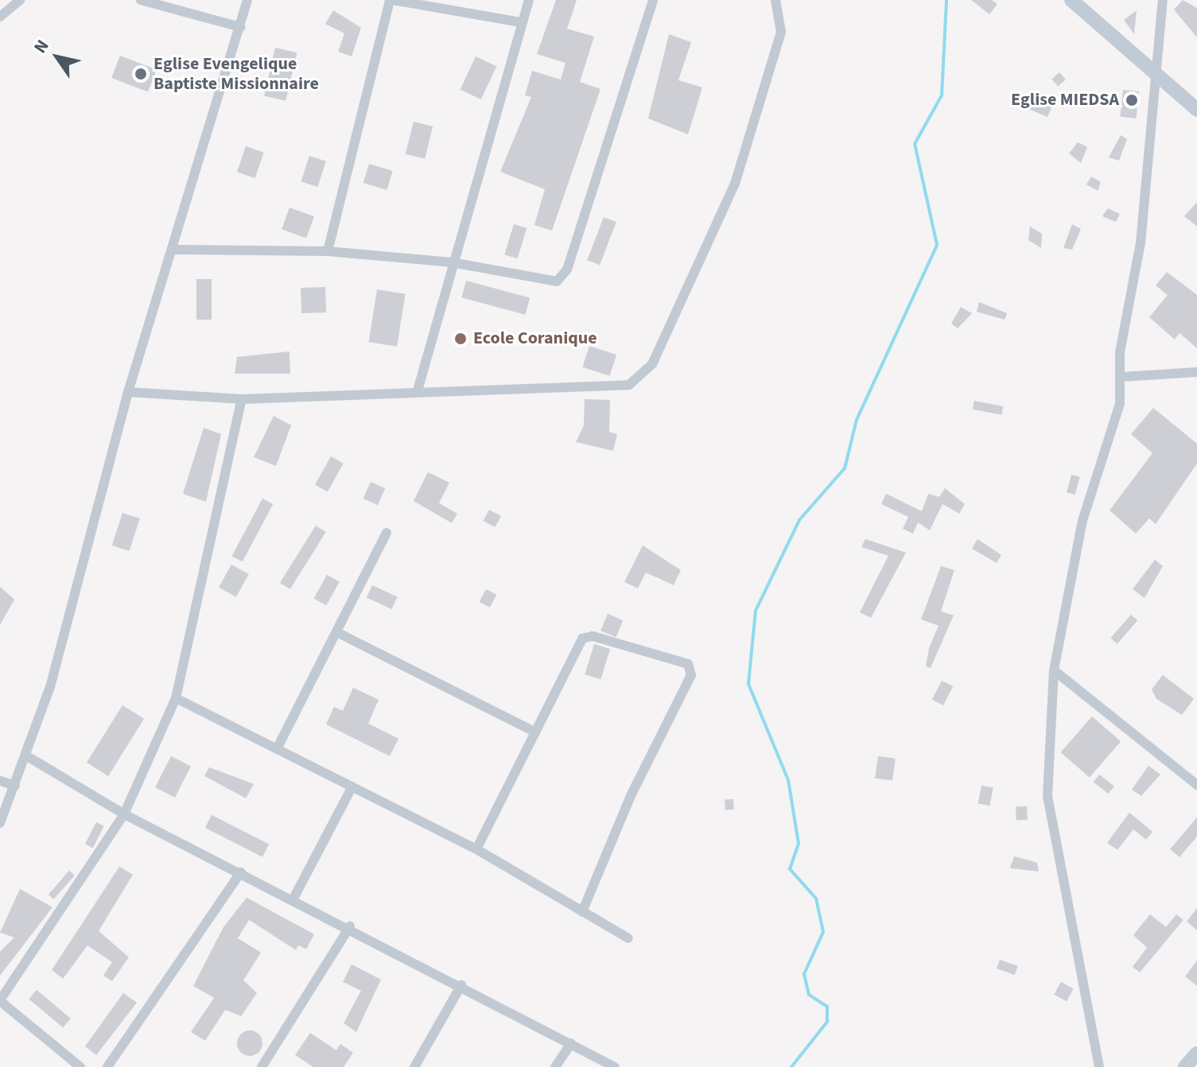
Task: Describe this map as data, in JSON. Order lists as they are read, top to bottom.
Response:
{
  "places": ["Eglise Evengelique Baptiste Missionnaire", "Eglise MIEDSA", "Ecole Coranique"],
  "north": "top left"
}
